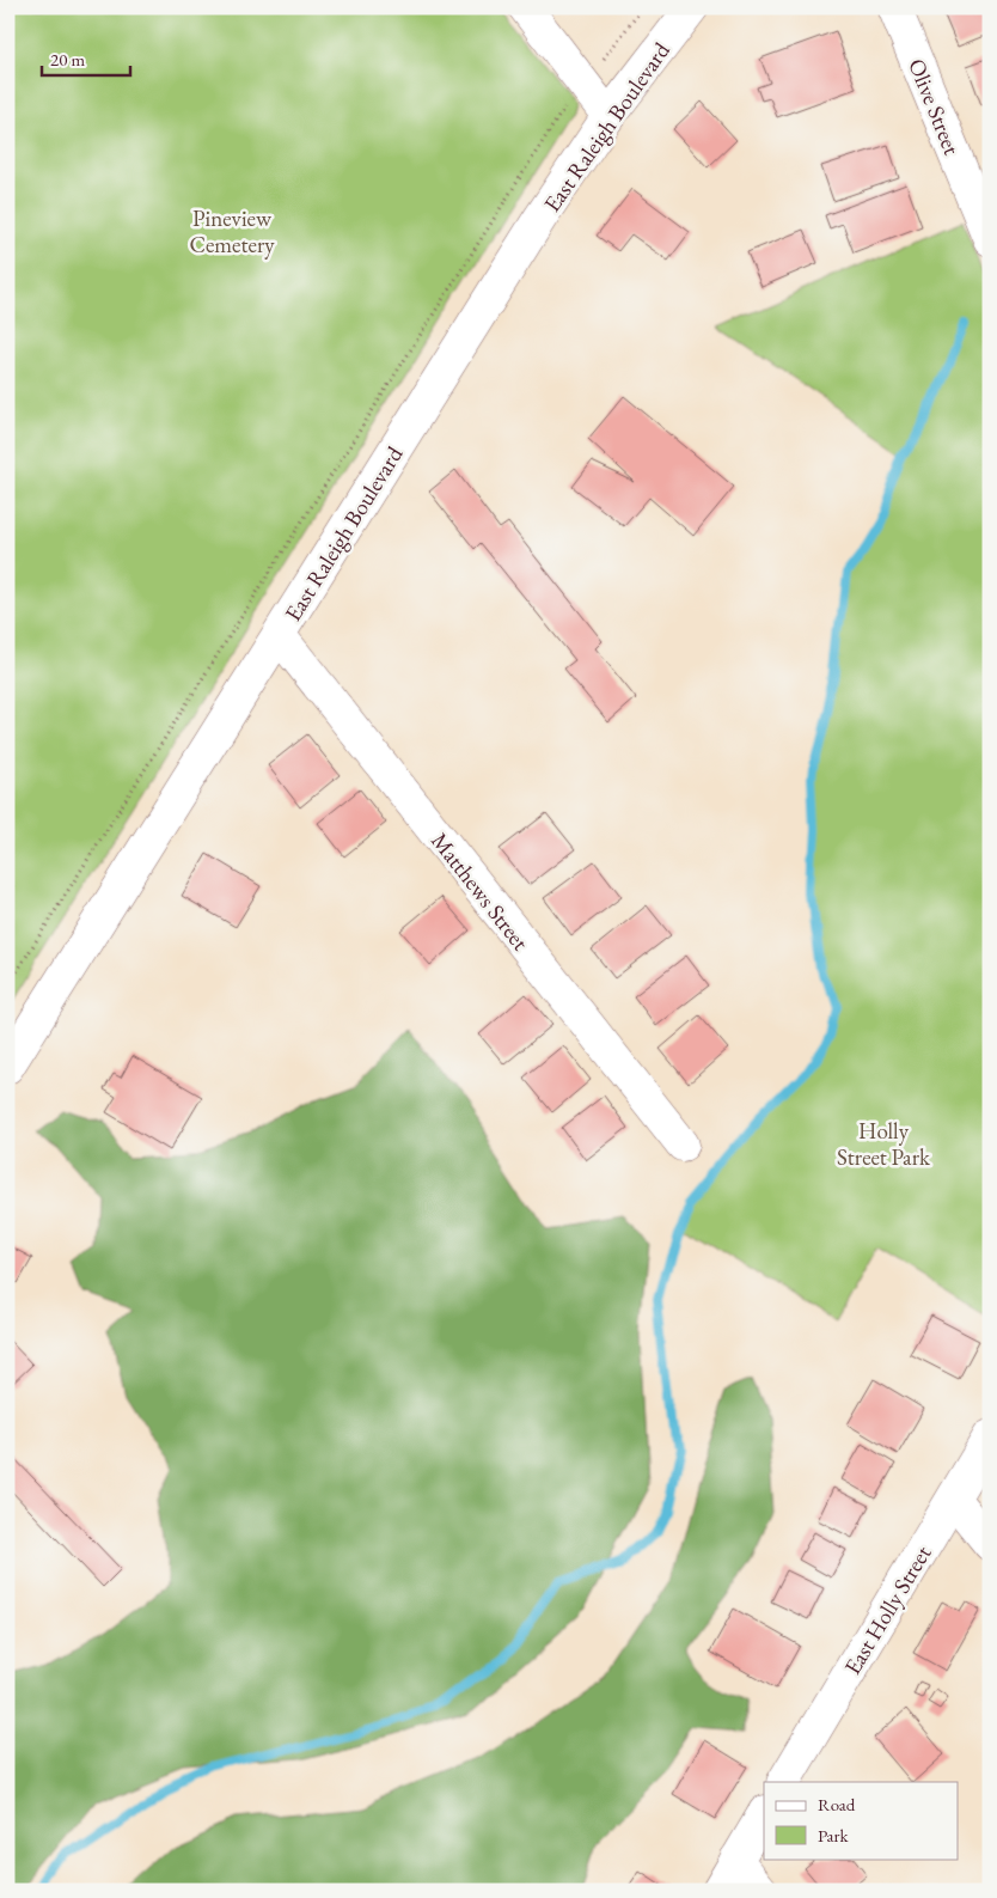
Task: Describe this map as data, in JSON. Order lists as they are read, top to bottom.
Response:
{
  "streets": {
    "street": [
      "Olive Street",
      "East Raleigh Boulevard",
      "Matthews Street",
      "East Holly Street"
    ]
  },
  "crossings": [
    ["East Raleigh Boulevard", "Matthews Street"]
  ],
  "parks": ["Pineview Cemetery", "Holly Street Park"],
  "legend": ["Road", "Park"],
  "scale_bar": "20 m"
}
